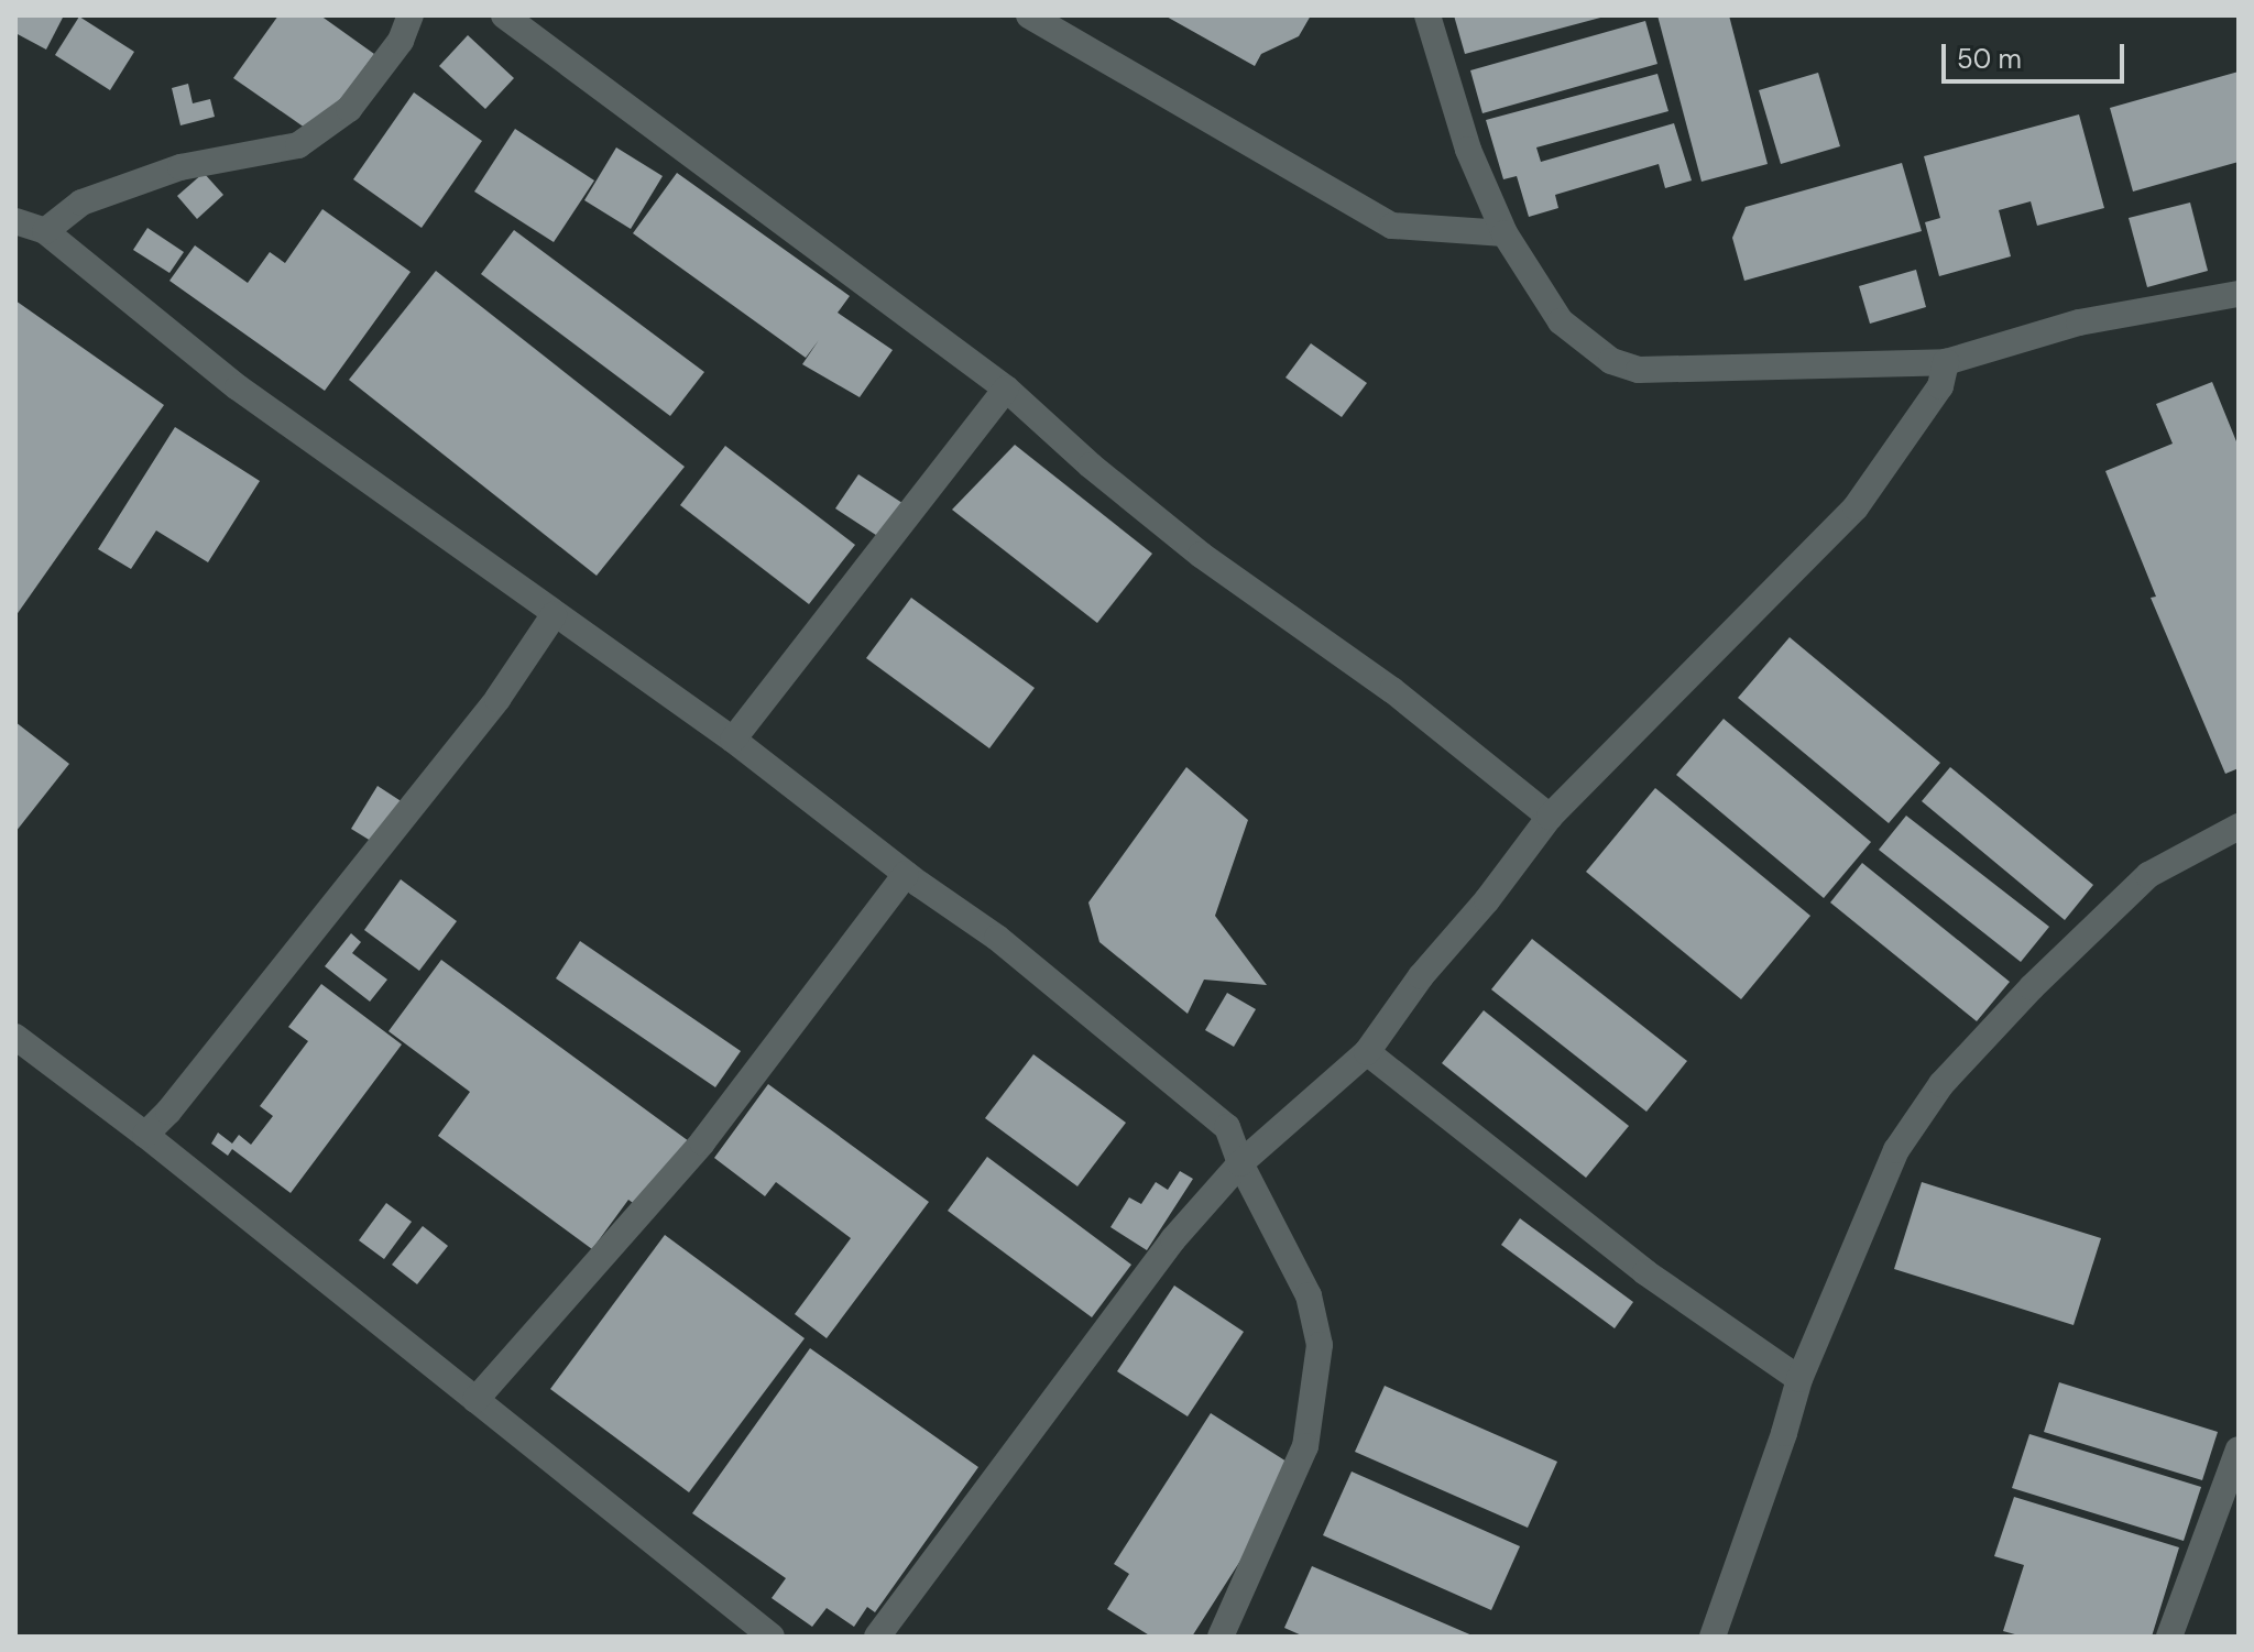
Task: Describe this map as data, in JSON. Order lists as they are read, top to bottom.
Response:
{
  "scale_bar": "50 m"
}
